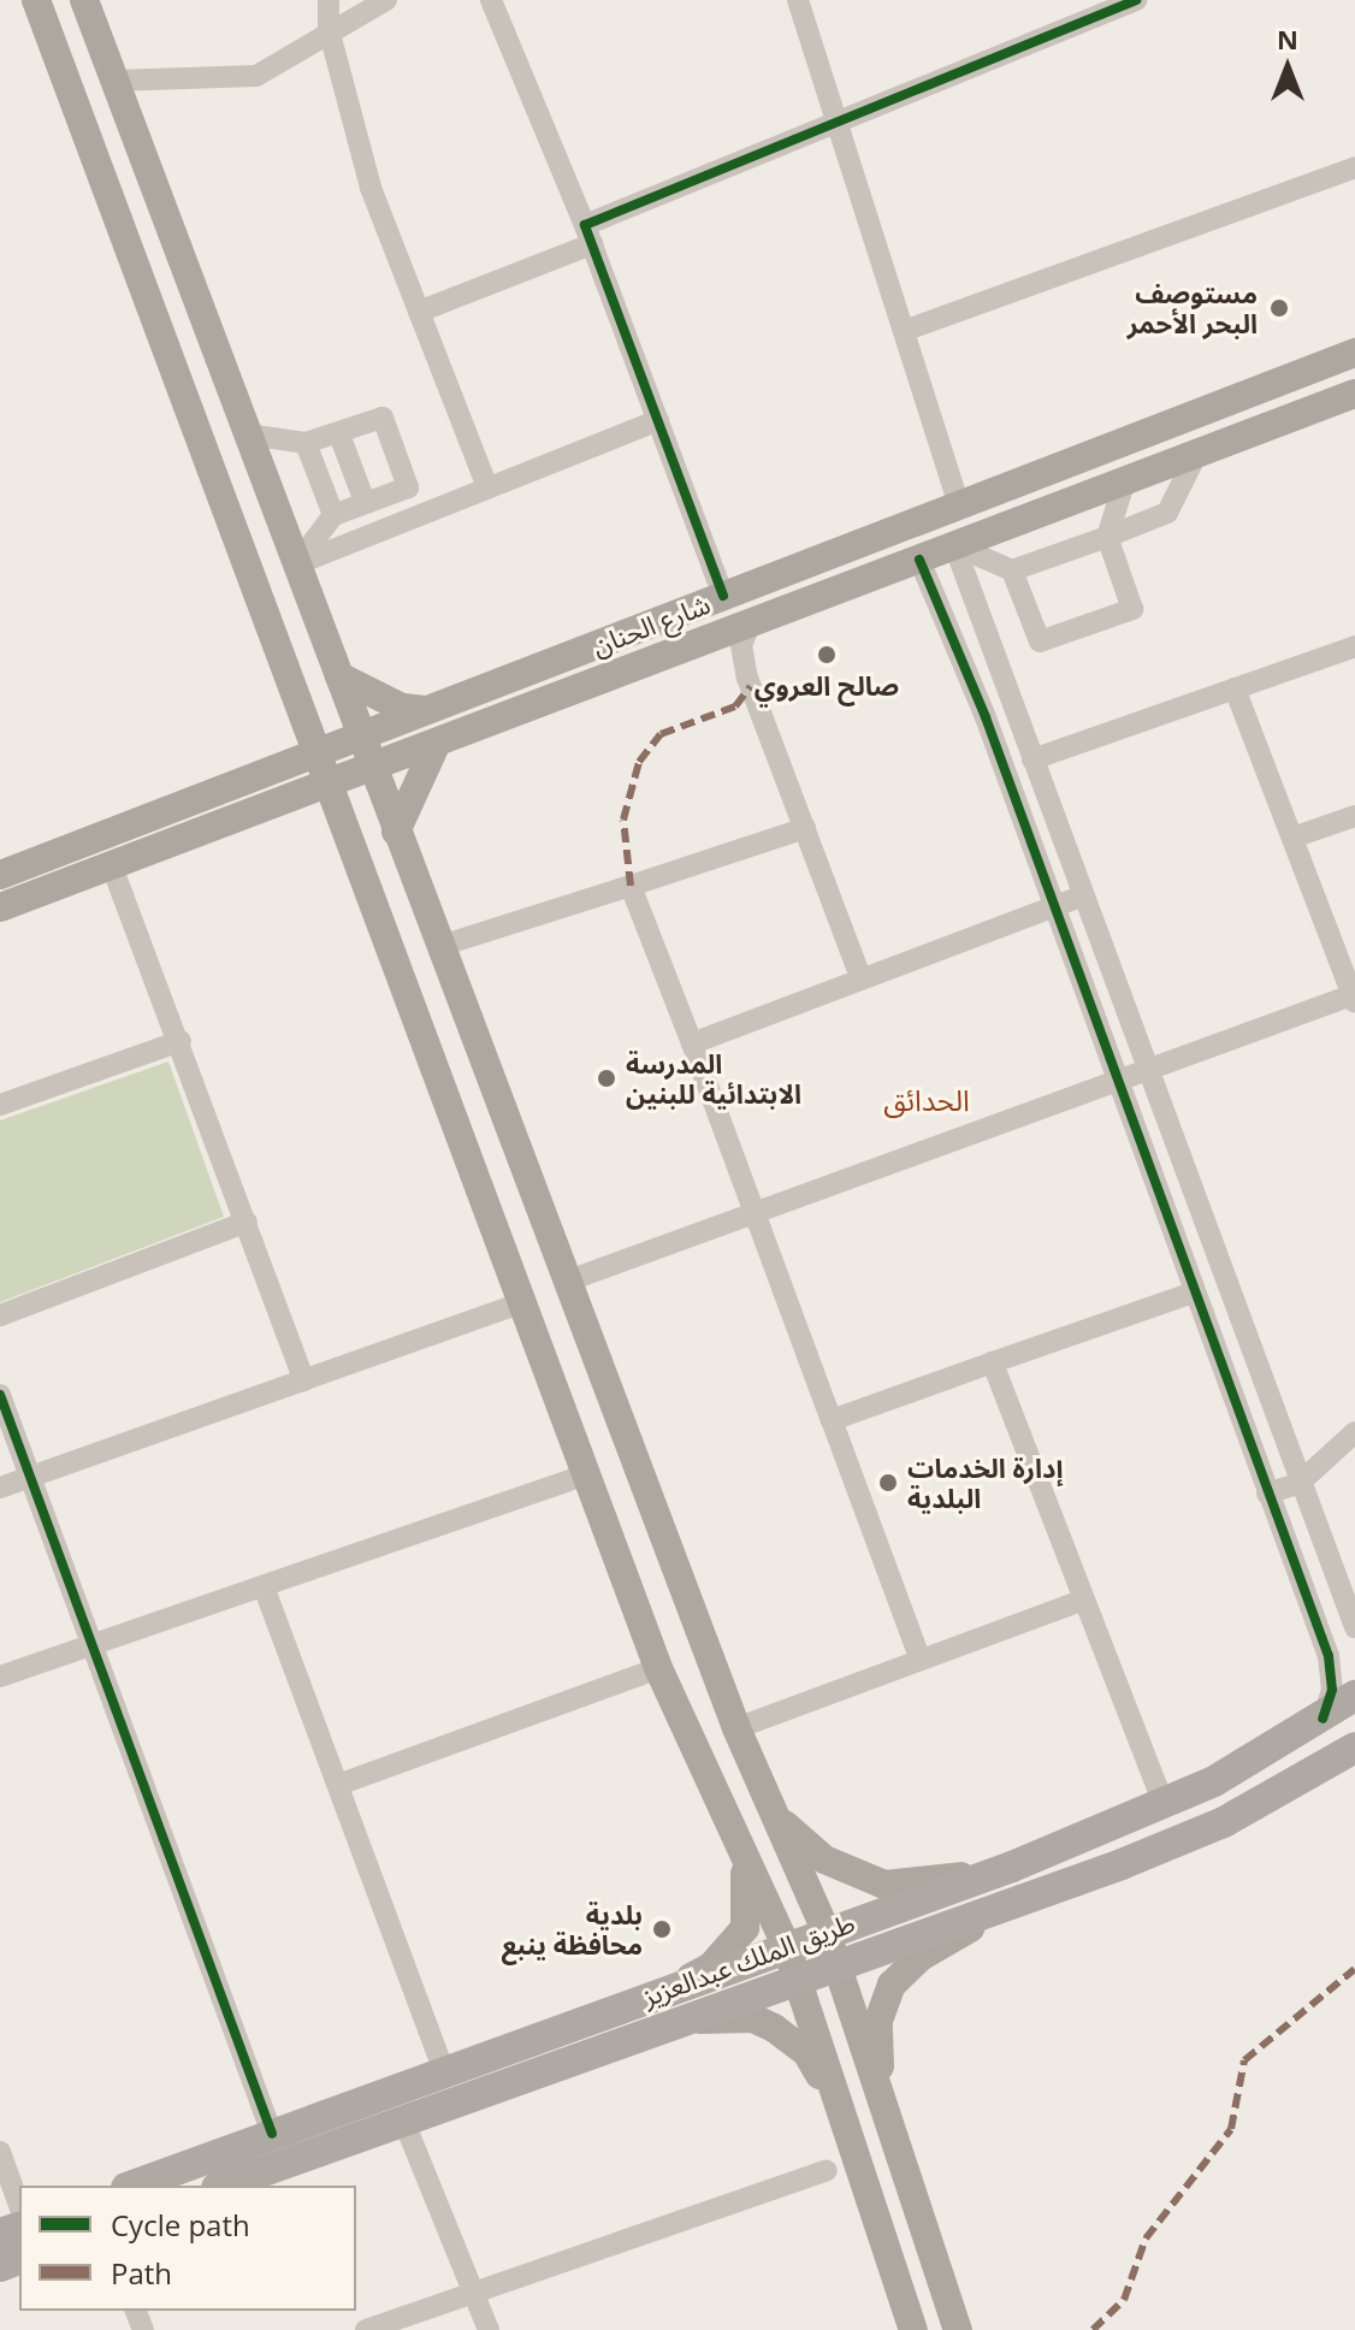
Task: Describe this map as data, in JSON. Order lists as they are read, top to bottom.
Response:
{
  "streets": {
    "highway": ["طريق الملك عبدالعزيز"],
    "main road": ["شارع الحنان"]
  },
  "districts": ["الحدائق"],
  "places": [
    "مستوصف البحر الأحمر",
    "صالح العروي",
    "المدرسة الابتدائية للبنين",
    "إدارة الخدمات البلدية",
    "بلدية محافظة ينبع"
  ],
  "legend": ["Cycle path", "Path"],
  "north": "top"
}
